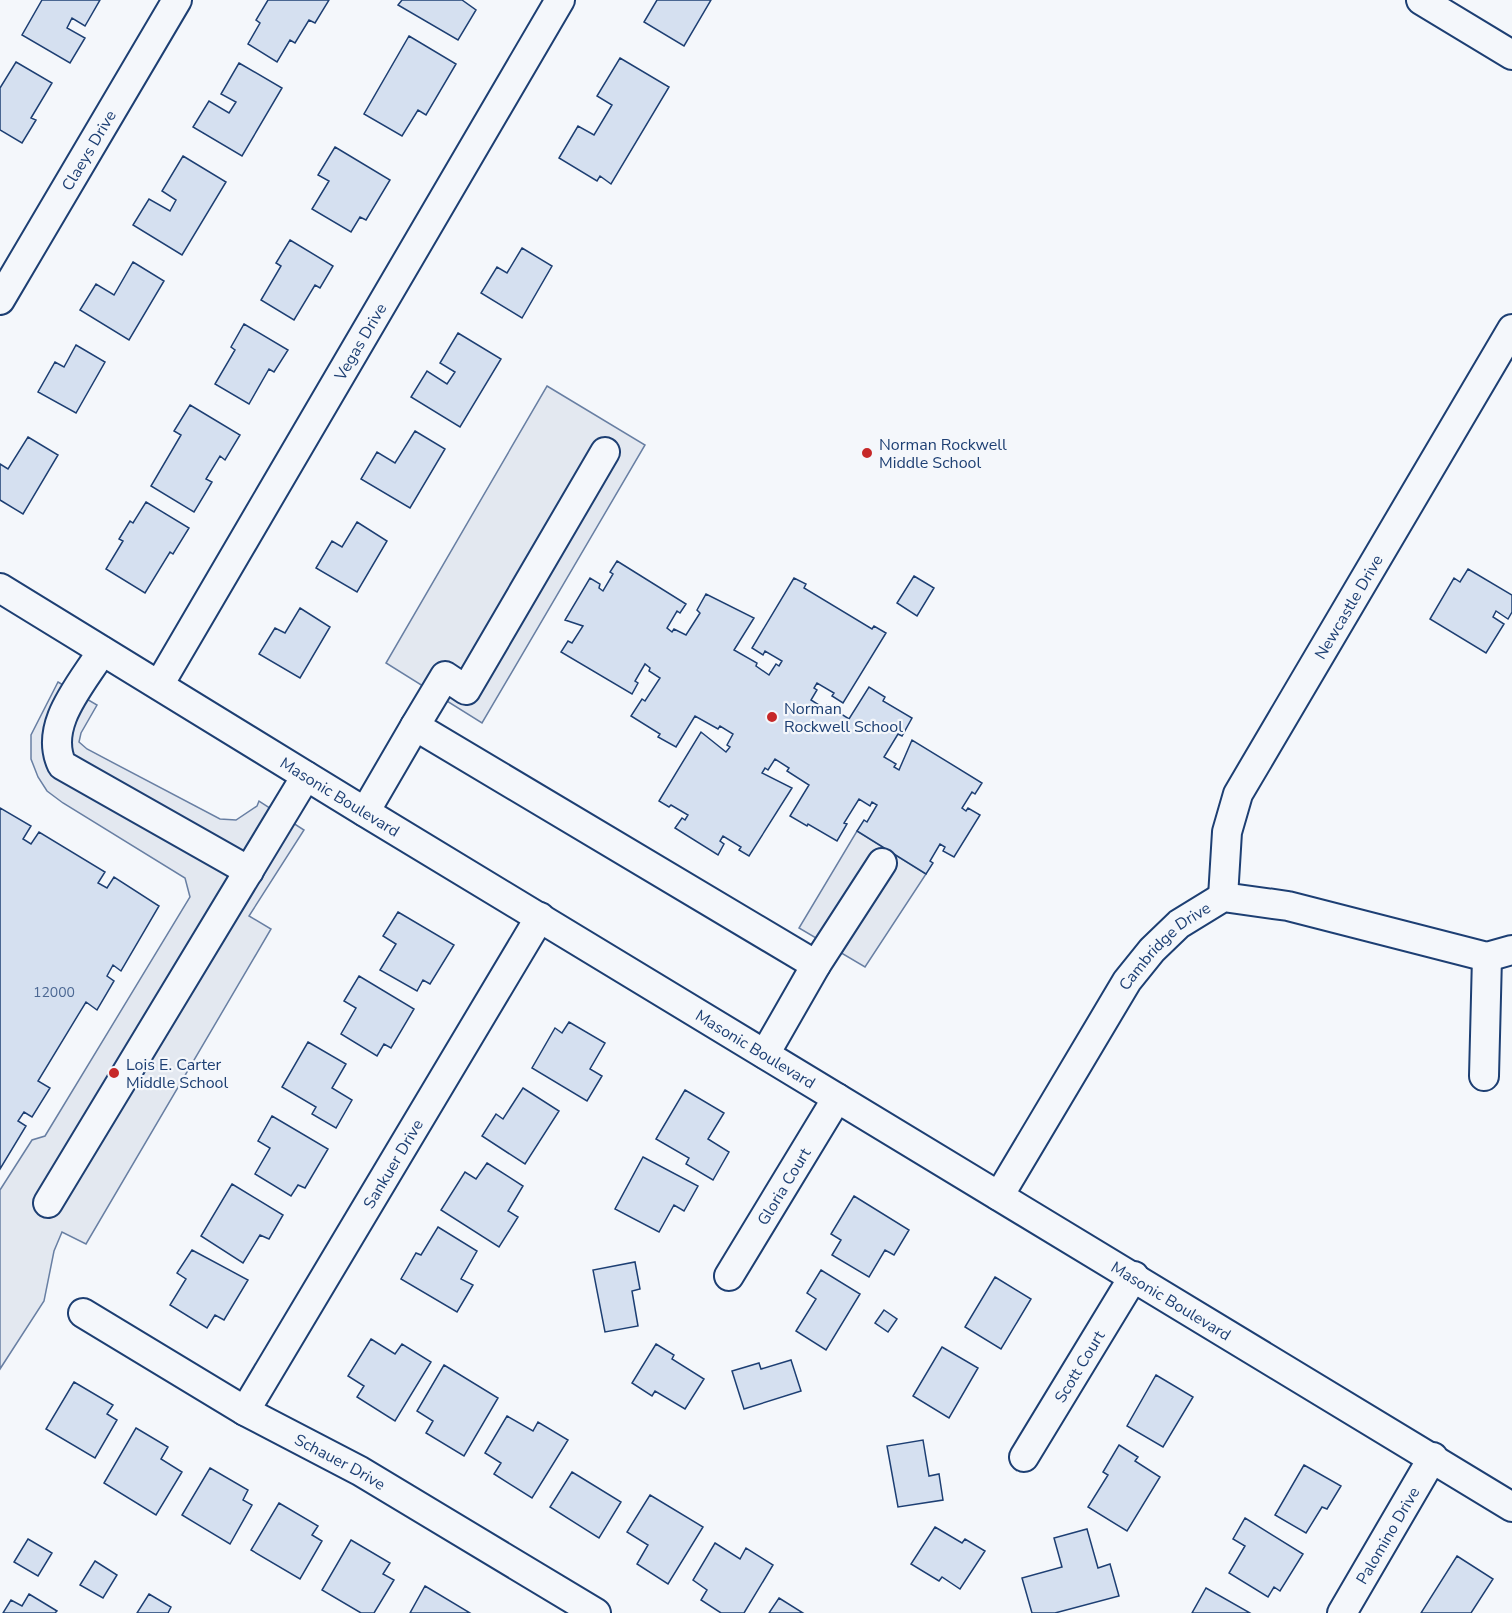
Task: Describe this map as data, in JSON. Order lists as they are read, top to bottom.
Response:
{
  "streets": {
    "street": [
      "Claeys Drive",
      "Vegas Drive",
      "Newcastle Drive",
      "Masonic Boulevard",
      "Cambridge Drive",
      "Sankuer Drive",
      "Gloria Court",
      "Scott Court",
      "Schauer Drive",
      "Palomino Drive"
    ]
  },
  "crossings": [
    ["Vegas Drive", "Masonic Boulevard"],
    ["Newcastle Drive", "Cambridge Drive"],
    ["Masonic Boulevard", "Cambridge Drive"],
    ["Masonic Boulevard", "Sankuer Drive"],
    ["Masonic Boulevard", "Gloria Court"],
    ["Masonic Boulevard", "Scott Court"],
    ["Masonic Boulevard", "Palomino Drive"],
    ["Sankuer Drive", "Schauer Drive"]
  ],
  "places": ["Norman Rockwell Middle School", "Norman Rockwell School", "Lois E. Carter Middle School"],
  "house_numbers": ["12000"]
}
